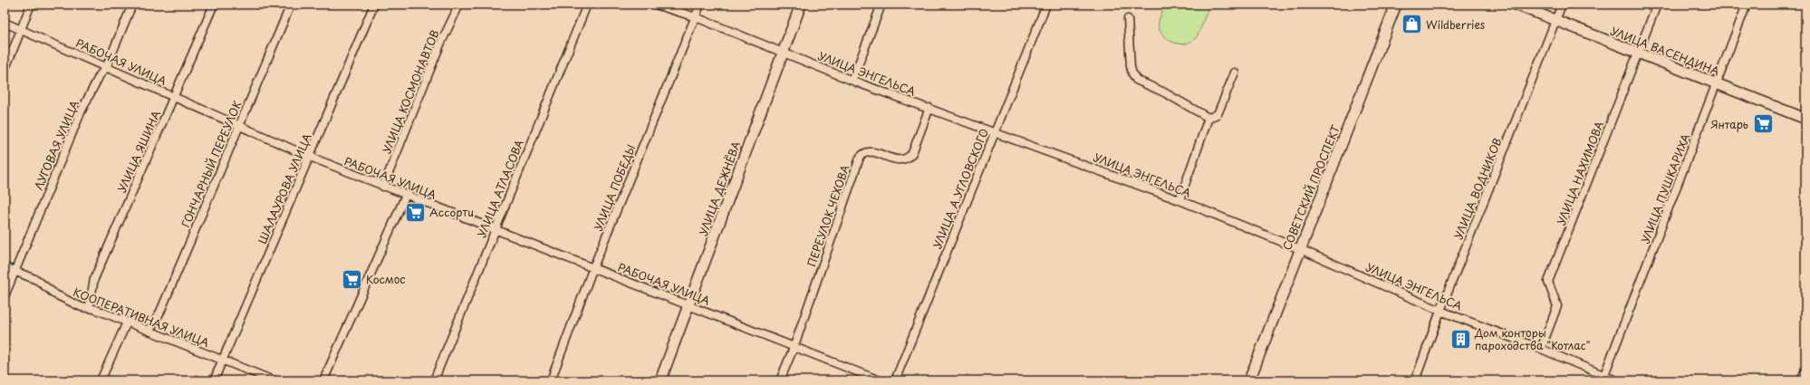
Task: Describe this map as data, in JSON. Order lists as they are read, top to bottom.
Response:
{
  "streets": {
    "main road": ["УЛИЦА ВАСЕНДИНА", "СОВЕТСКИЙ ПРОСПЕКТ", "УЛИЦА ДЕЖНЁВА"],
    "street": [
      "РАБОЧАЯ УЛИЦА",
      "УЛИЦА ЭНГЕЛЬСА",
      "УЛИЦА КОСМОНАВТОВ",
      "ЛУГОВАЯ УЛИЦА",
      "УЛИЦА ЯШИНА",
      "ГОНЧАРНЫЙ ПЕРЕУЛОК",
      "УЛИЦА НАХИМОВА",
      "УЛИЦА ПОБЕДЫ",
      "ШАЛАУРОВА УЛИЦА",
      "УЛИЦА АТЛАСОВА",
      "УЛИЦА А.УГЛОВСКОГО",
      "УЛИЦА ВОДНИКОВ",
      "УЛИЦА ПУШКАРИХА",
      "ПЕРЕУЛОК ЧЕХОВА",
      "КООПЕРАТИВНАЯ УЛИЦА"
    ]
  },
  "crossings": [
    ["УЛИЦА ВАСЕНДИНА", "УЛИЦА НАХИМОВА"],
    ["УЛИЦА ВАСЕНДИНА", "УЛИЦА ВОДНИКОВ"],
    ["УЛИЦА ВАСЕНДИНА", "УЛИЦА ПУШКАРИХА"],
    ["РАБОЧАЯ УЛИЦА", "УЛИЦА КОСМОНАВТОВ"],
    ["РАБОЧАЯ УЛИЦА", "ЛУГОВАЯ УЛИЦА"],
    ["РАБОЧАЯ УЛИЦА", "УЛИЦА ЯШИНА"],
    ["РАБОЧАЯ УЛИЦА", "ГОНЧАРНЫЙ ПЕРЕУЛОК"],
    ["РАБОЧАЯ УЛИЦА", "УЛИЦА ПОБЕДЫ"],
    ["РАБОЧАЯ УЛИЦА", "ШАЛАУРОВА УЛИЦА"],
    ["РАБОЧАЯ УЛИЦА", "УЛИЦА АТЛАСОВА"],
    ["РАБОЧАЯ УЛИЦА", "УЛИЦА ДЕЖНЁВА"],
    ["РАБОЧАЯ УЛИЦА", "ПЕРЕУЛОК ЧЕХОВА"],
    ["УЛИЦА ЭНГЕЛЬСА", "УЛИЦА НАХИМОВА"],
    ["УЛИЦА ЭНГЕЛЬСА", "УЛИЦА ПОБЕДЫ"],
    ["УЛИЦА ЭНГЕЛЬСА", "СОВЕТСКИЙ ПРОСПЕКТ"],
    ["УЛИЦА ЭНГЕЛЬСА", "УЛИЦА ДЕЖНЁВА"],
    ["УЛИЦА ЭНГЕЛЬСА", "УЛИЦА А.УГЛОВСКОГО"],
    ["УЛИЦА ЭНГЕЛЬСА", "УЛИЦА ВОДНИКОВ"],
    ["УЛИЦА ЭНГЕЛЬСА", "УЛИЦА ПУШКАРИХА"],
    ["УЛИЦА ЭНГЕЛЬСА", "ПЕРЕУЛОК ЧЕХОВА"],
    ["ЛУГОВАЯ УЛИЦА", "КООПЕРАТИВНАЯ УЛИЦА"],
    ["УЛИЦА ЯШИНА", "КООПЕРАТИВНАЯ УЛИЦА"],
    ["ГОНЧАРНЫЙ ПЕРЕУЛОК", "КООПЕРАТИВНАЯ УЛИЦА"],
    ["ШАЛАУРОВА УЛИЦА", "КООПЕРАТИВНАЯ УЛИЦА"]
  ],
  "places": {
    "shop": ["Wildberries"],
    "supermarket": ["Янтарь", "Ассорти", "Космос"],
    "building": ["Дом конторы пароходства \"Котлас\""]
  }
}
